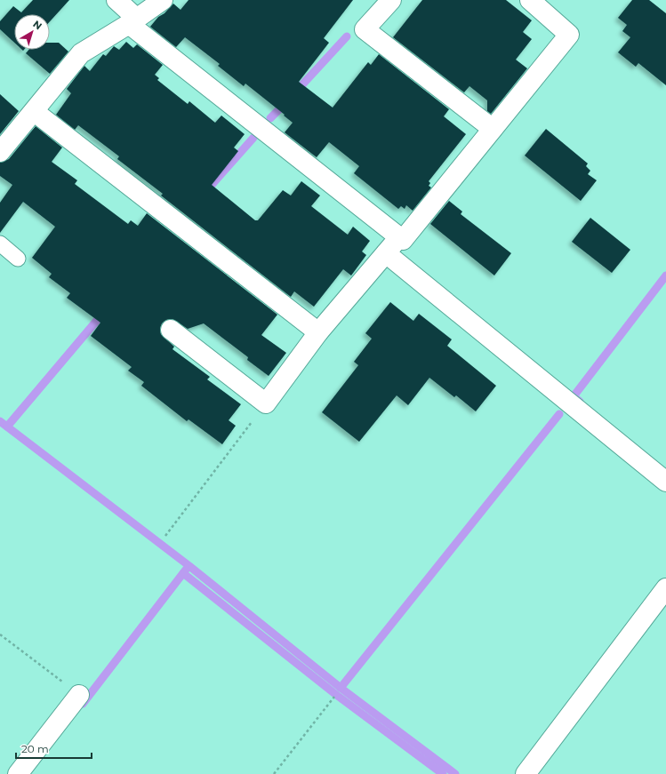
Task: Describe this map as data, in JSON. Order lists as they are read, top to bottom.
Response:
{
  "scale_bar": "20 m",
  "north": "top right"
}
